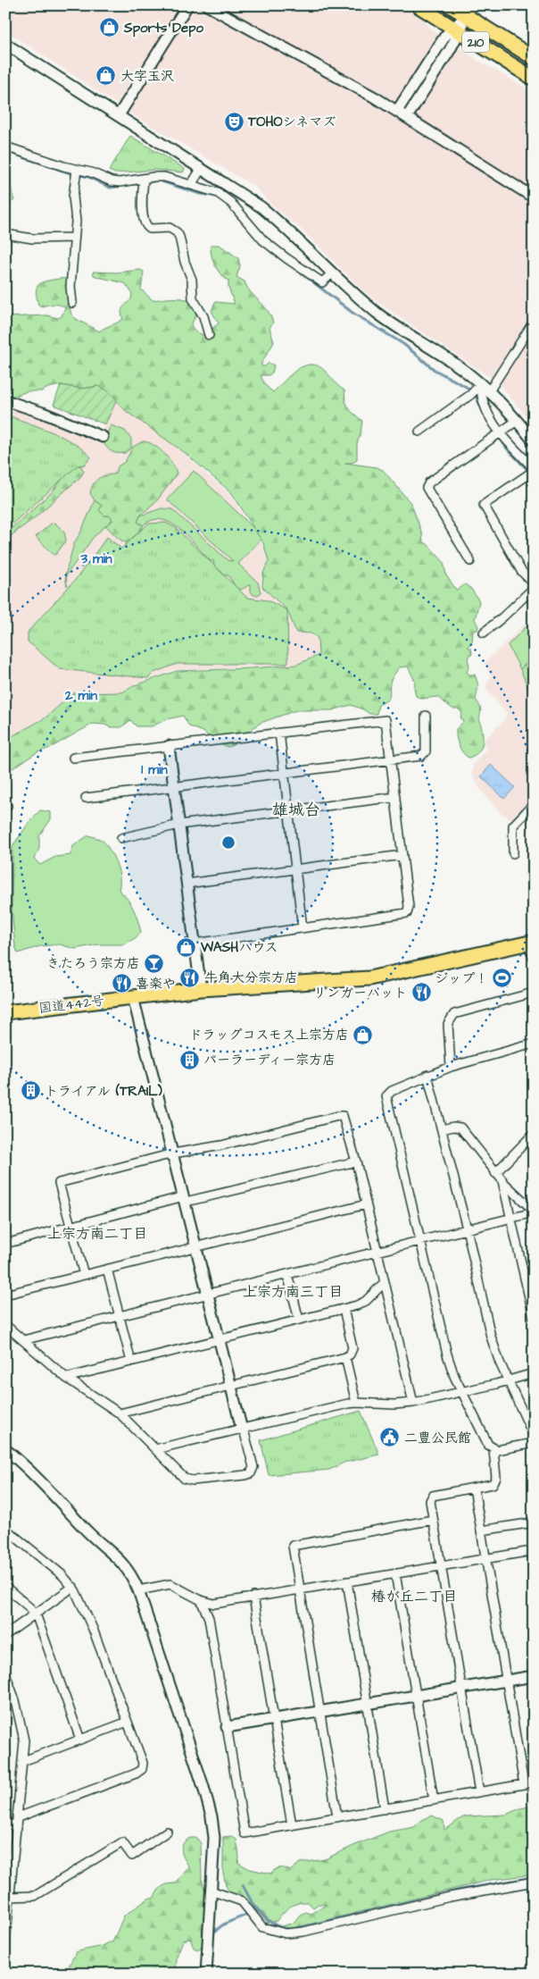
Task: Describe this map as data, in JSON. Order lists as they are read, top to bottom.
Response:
{
  "streets": {
    "highway": ["210", "国道442号"]
  },
  "districts": [
    "雄城台",
    "上宗方南二丁目",
    "上宗方南三丁目",
    "椿が丘二丁目"
  ],
  "places": {
    "shop": [
      "Sports Depo",
      "大字玉沢",
      "WASHハウス",
      "ドラッグコスモス上宗方店"
    ],
    "theatre": ["TOHOシネマズ"],
    "bar": ["きたろう宗方店"],
    "restaurant": ["牛角大分宗方店", "喜楽や", "リンガーハット"],
    "sports": ["ジップ！"],
    "building": ["パーラーディー宗方店", "トライアル (TRAIL)"],
    "public building": ["二豊公民館"]
  },
  "rings": ["3 min", "2 min", "1 min"]
}
